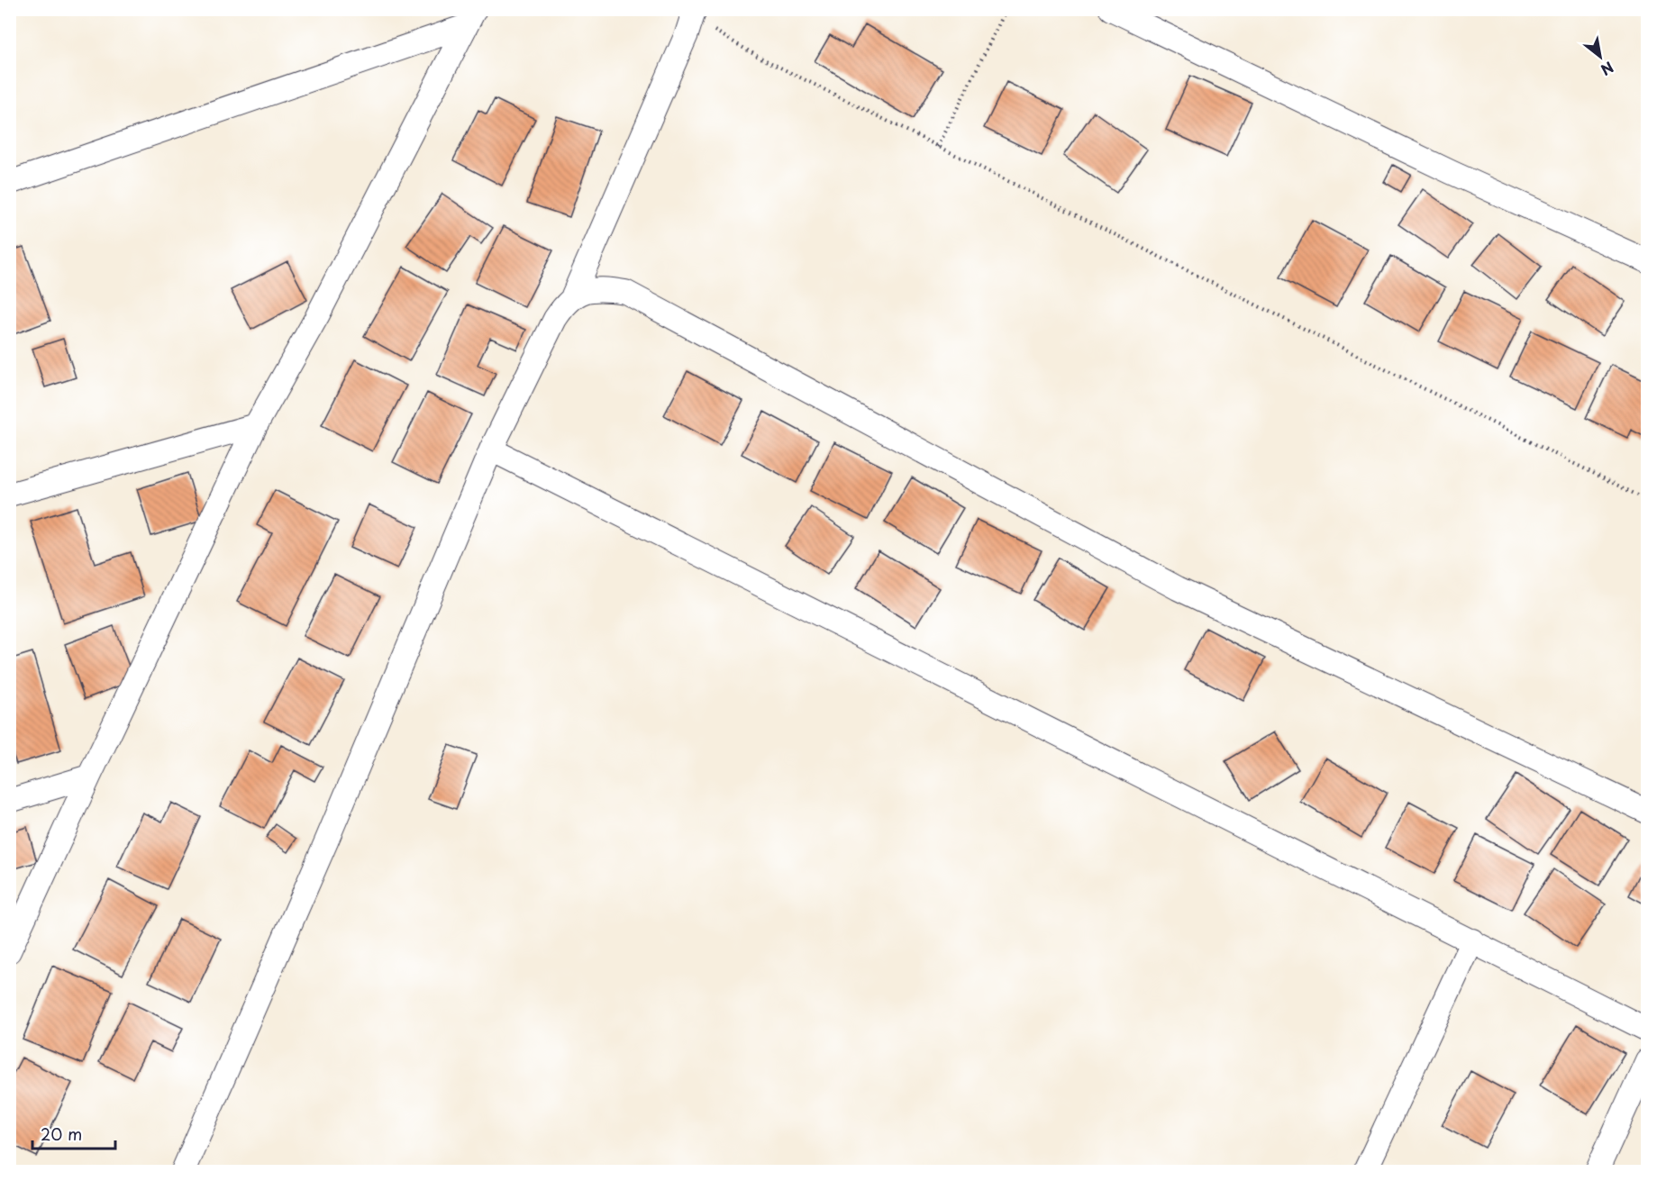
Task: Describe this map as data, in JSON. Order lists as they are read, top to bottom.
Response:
{
  "scale_bar": "20 m",
  "north": "bottom right"
}
